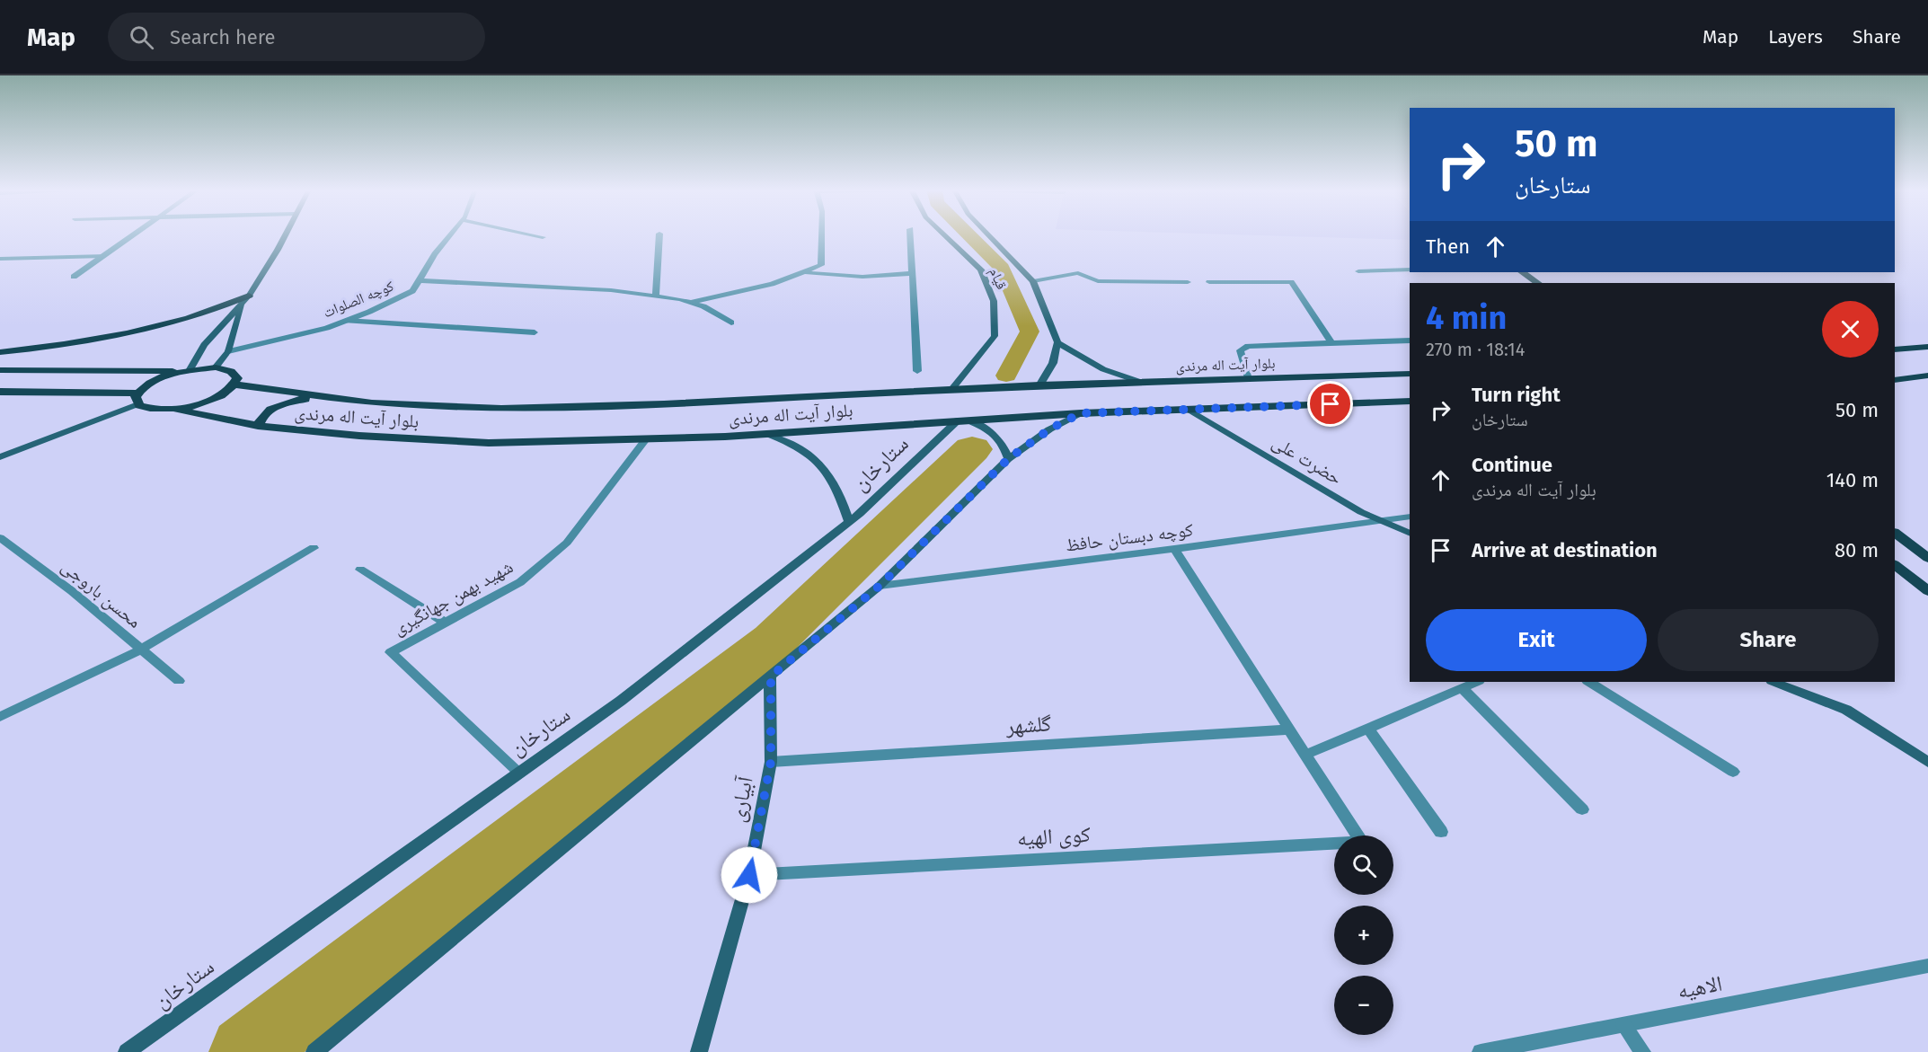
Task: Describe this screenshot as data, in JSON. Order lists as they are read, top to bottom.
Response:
{
  "streets": {
    "main road": ["بلوار آیت اله مرندی"],
    "street": [
      "قیام",
      "کوچه الصلوات",
      "حضرت علی",
      "ستارخان",
      "کوچه دبستان حافظ",
      "محسن باروجی",
      "شهید بهمن جهانگیری",
      "گلشهر",
      "آبیاری",
      "کوی الهیه",
      "الاهیه"
    ]
  },
  "crossings": [
    ["قیام", "بلوار آیت اله مرندی"],
    ["بلوار آیت اله مرندی", "حضرت علی"],
    ["بلوار آیت اله مرندی", "ستارخان"],
    ["بلوار آیت اله مرندی", "شهید بهمن جهانگیری"],
    ["حضرت علی", "کوچه دبستان حافظ"],
    ["ستارخان", "شهید بهمن جهانگیری"],
    ["گلشهر", "آبیاری"],
    ["آبیاری", "کوی الهیه"]
  ],
  "page": {
    "header": "Map",
    "search": "Search here",
    "nav": ["Map", "Layers", "Share"],
    "turn": ["50 m", "ستارخان"],
    "then": "Then",
    "heading": ["4 min", "270 m · 18:14"],
    "list": [
      {
        "name": "Turn right",
        "note": "ستارخان",
        "value": "50 m"
      },
      {
        "name": "Continue",
        "note": "بلوار آیت اله مرندی",
        "value": "140 m"
      },
      {
        "name": "Arrive at destination",
        "value": "80 m"
      }
    ],
    "buttons": ["Exit", "Share"],
    "map_buttons": ["+", "−"]
  }
}
